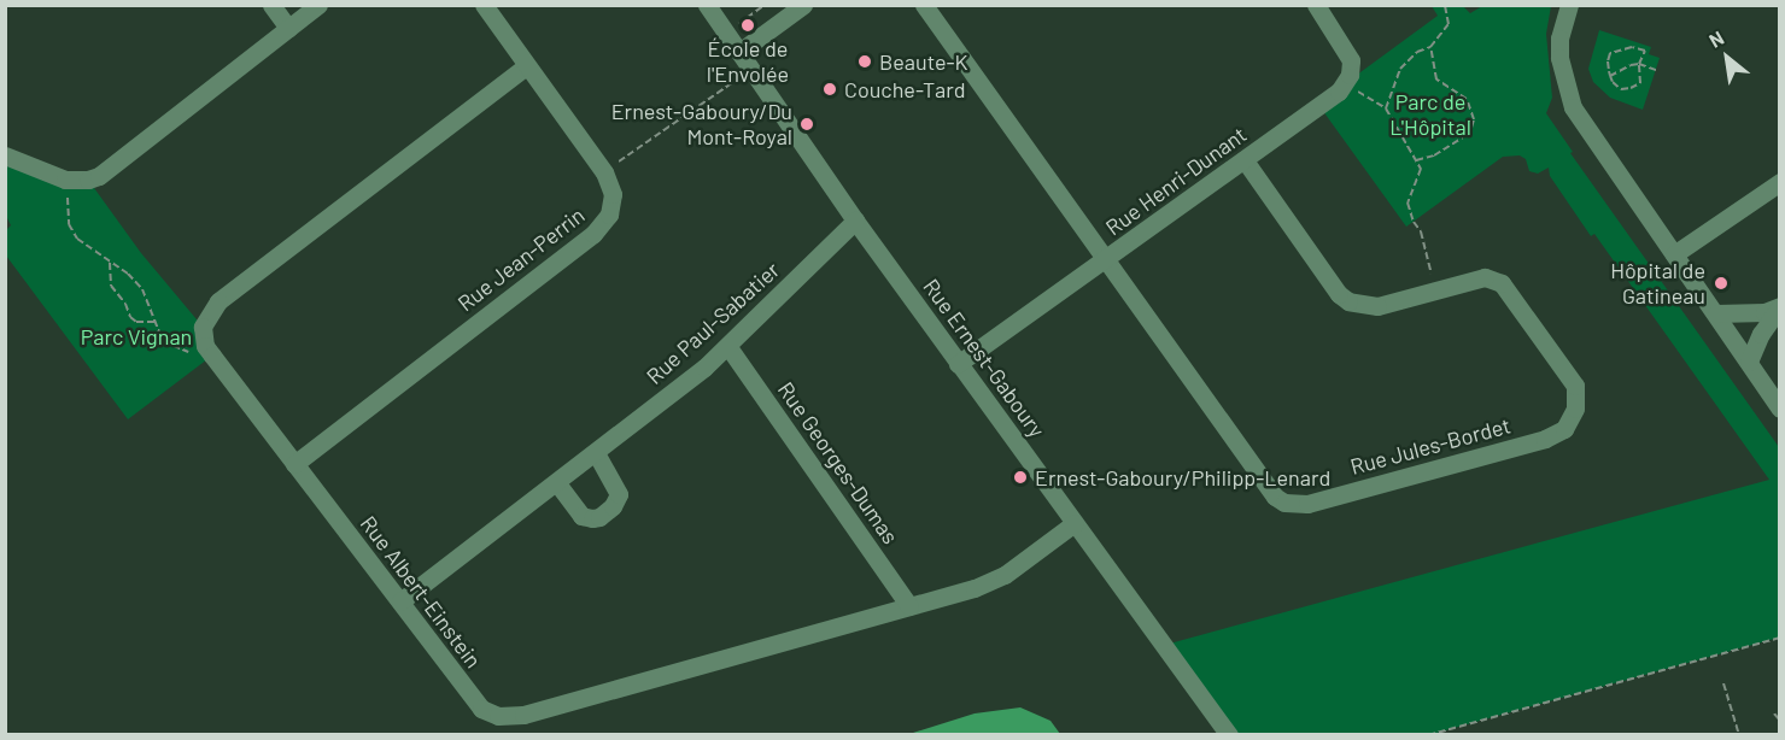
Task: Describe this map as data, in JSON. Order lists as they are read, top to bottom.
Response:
{
  "streets": {
    "street": [
      "Rue Henri-Dunant",
      "Rue Jean-Perrin",
      "Rue Paul-Sabatier",
      "Rue Ernest-Gaboury",
      "Rue Jules-Bordet",
      "Rue Georges-Dumas",
      "Rue Albert-Einstein"
    ]
  },
  "crossings": [
    ["Rue Henri-Dunant", "Rue Ernest-Gaboury"],
    ["Rue Henri-Dunant", "Rue Jules-Bordet"],
    ["Rue Jean-Perrin", "Rue Albert-Einstein"],
    ["Rue Paul-Sabatier", "Rue Ernest-Gaboury"],
    ["Rue Paul-Sabatier", "Rue Georges-Dumas"],
    ["Rue Paul-Sabatier", "Rue Albert-Einstein"],
    ["Rue Ernest-Gaboury", "Rue Albert-Einstein"],
    ["Rue Georges-Dumas", "Rue Albert-Einstein"]
  ],
  "parks": ["Parc de L'Hôpital", "Parc Vignan"],
  "places": [
    "École de l'Envolée",
    "Beaute-K",
    "Couche-Tard",
    "Ernest-Gaboury/Du Mont-Royal",
    "Hôpital de Gatineau",
    "Ernest-Gaboury/Philipp-Lenard"
  ],
  "north": "top left"
}
